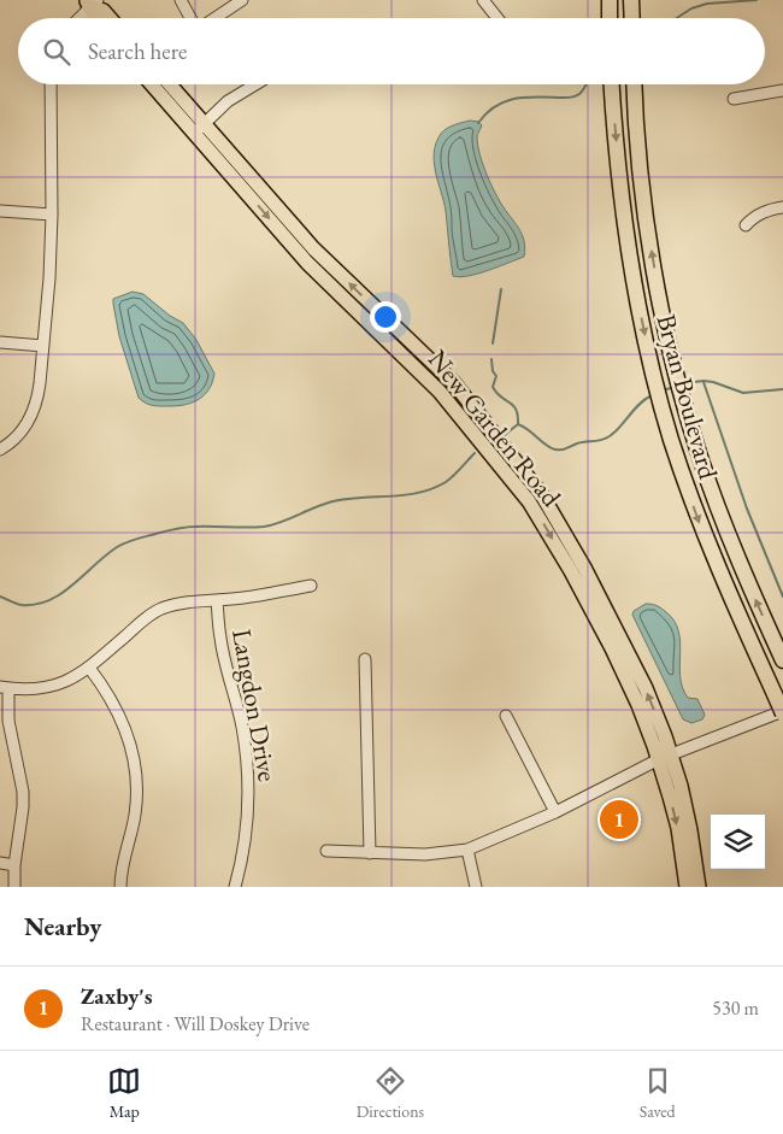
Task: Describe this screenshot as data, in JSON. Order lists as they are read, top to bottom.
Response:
{
  "streets": {
    "highway": ["Bryan Boulevard"],
    "main road": ["New Garden Road"],
    "street": ["Langdon Drive"]
  },
  "page": {
    "search": "Search here",
    "pins": "1",
    "heading": "Nearby",
    "list": [
      {
        "mark": "1",
        "name": "Zaxby's",
        "note": "Restaurant · Will Doskey Drive",
        "value": "530 m"
      }
    ],
    "nav": ["Map", "Directions", "Saved"]
  }
}
